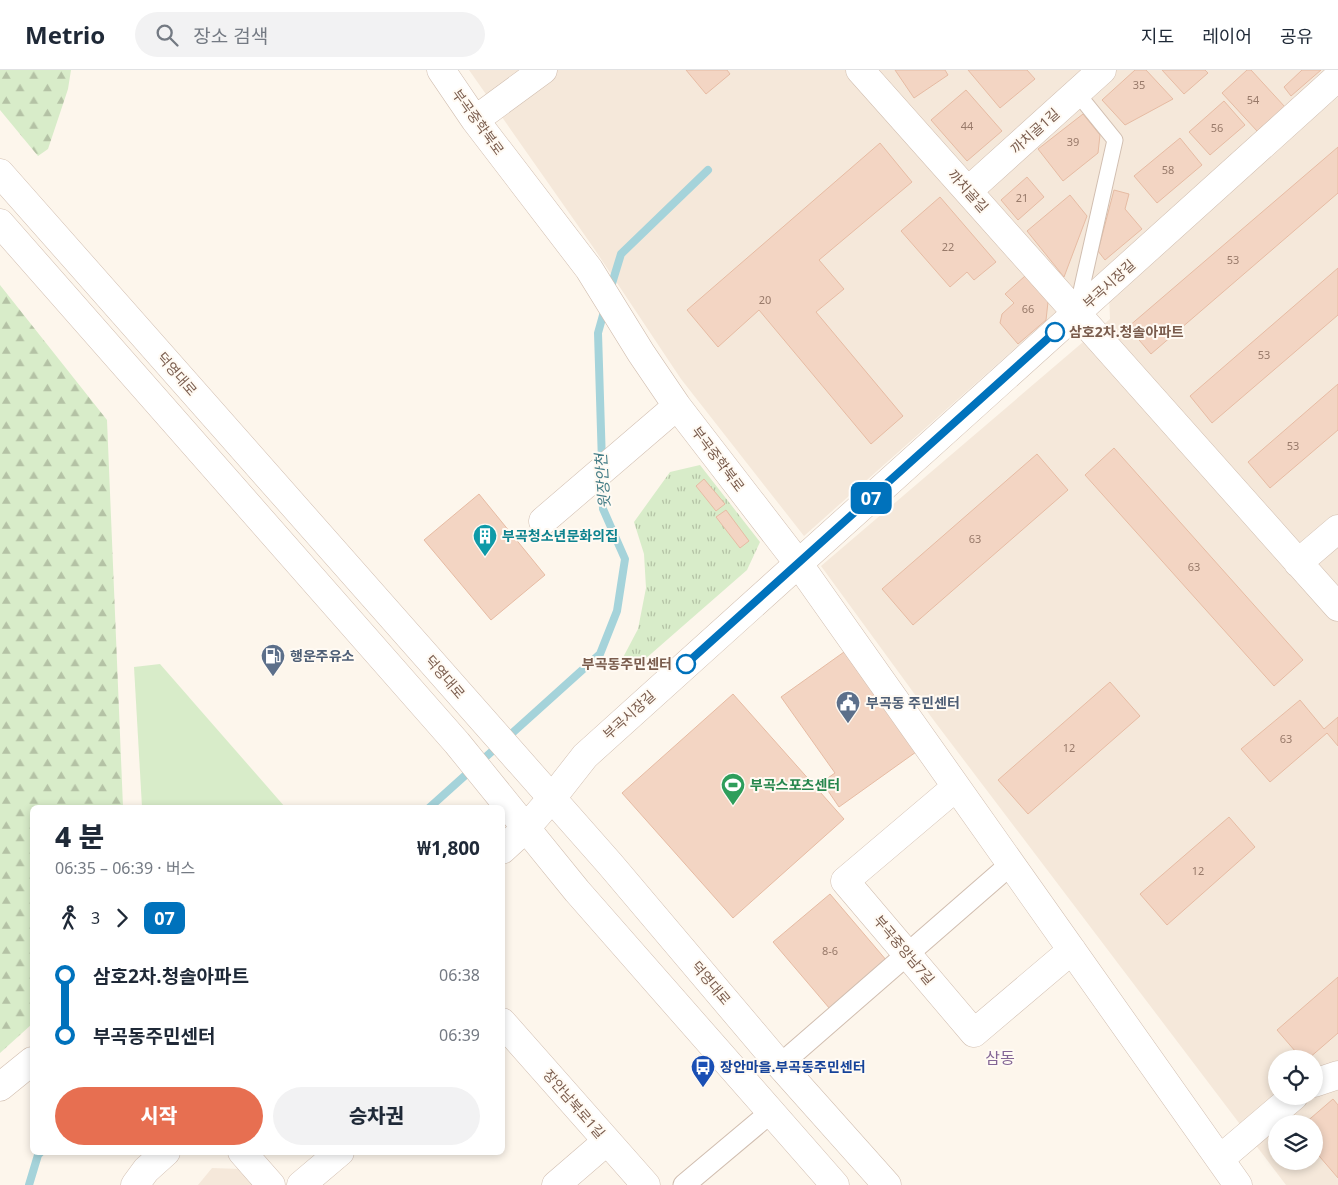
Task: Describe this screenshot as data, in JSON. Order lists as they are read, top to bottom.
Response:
{
  "streets": {
    "street": [
      "부곡중학북로",
      "까치골1길",
      "까치골길",
      "부곡시장길",
      "덕영대로",
      "부곡중앙남7길",
      "장안남북로1길"
    ]
  },
  "crossings": [
    ["부곡중학북로", "부곡시장길"],
    ["까치골1길", "까치골길"],
    ["까치골길", "부곡시장길"],
    ["부곡시장길", "덕영대로"]
  ],
  "districts": ["삼동"],
  "water": ["윗장안천"],
  "places": {
    "other": ["삼호2차.청솔아파트", "부곡동주민센터"],
    "building": ["부곡청소년문화의집"],
    "fuel station": ["행운주유소"],
    "public building": ["부곡동 주민센터"],
    "sports": ["부곡스포츠센터"],
    "bus stop": ["장안마을.부곡동주민센터"]
  },
  "lines": ["bus line 07"],
  "house_numbers": [
    "35",
    "54",
    "44",
    "56",
    "39",
    "58",
    "21",
    "22",
    "53",
    "20",
    "66",
    "53",
    "53",
    "63",
    "63",
    "63",
    "12",
    "12",
    "8-6"
  ],
  "page": {
    "header": "Metrio",
    "search": "장소 검색",
    "nav": ["지도", "레이어", "공유"],
    "on_map": "07",
    "heading": ["4 분", "06:35 – 06:39 · 버스", "₩1,800"],
    "legs": ["3", "07"],
    "list": [
      {
        "name": "삼호2차.청솔아파트",
        "value": "06:38"
      },
      {
        "name": "부곡동주민센터",
        "value": "06:39"
      }
    ],
    "buttons": ["시작", "승차권"]
  }
}
